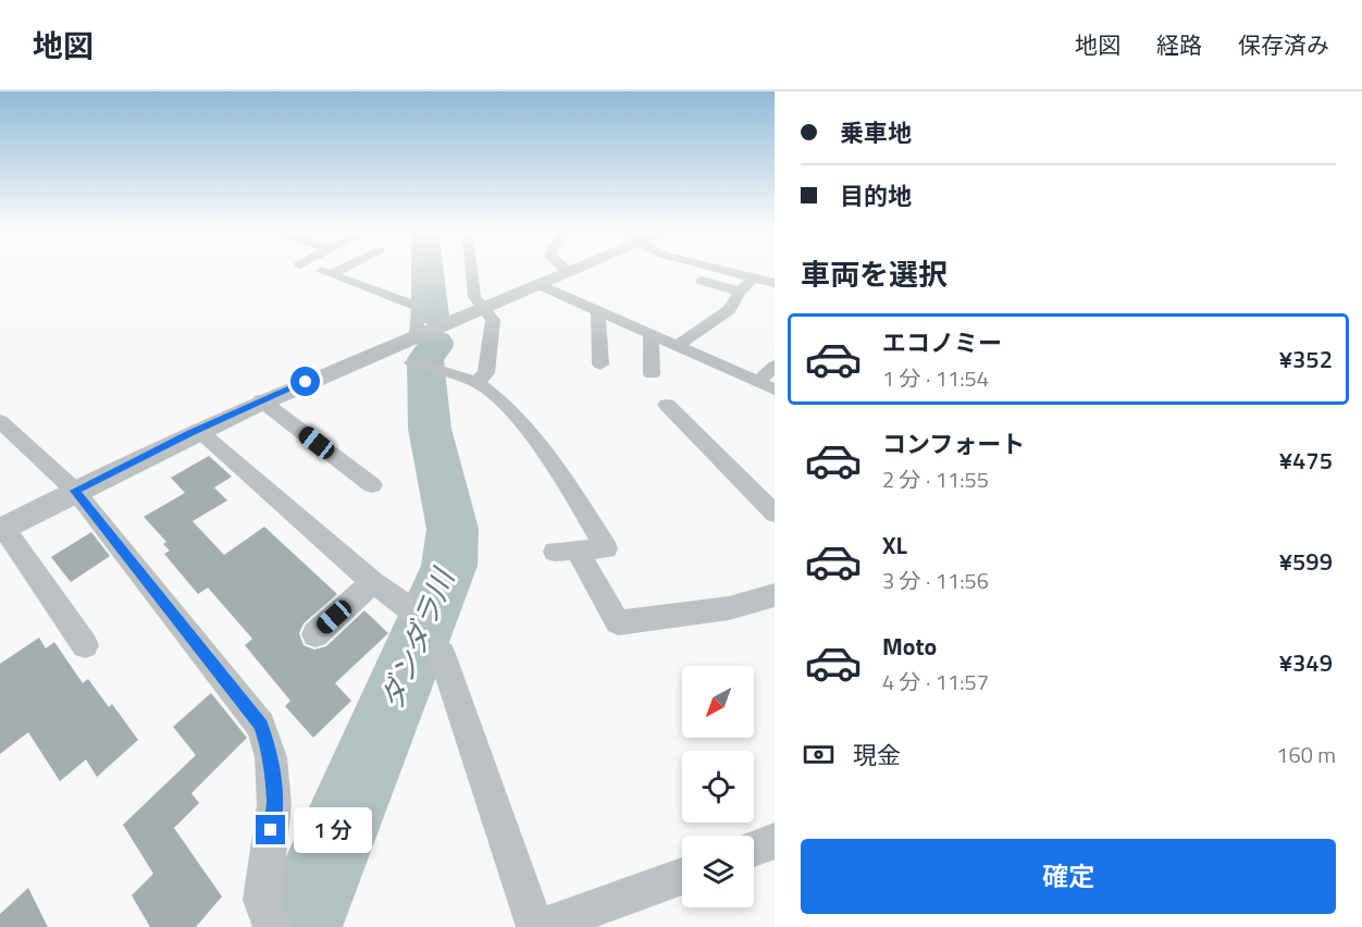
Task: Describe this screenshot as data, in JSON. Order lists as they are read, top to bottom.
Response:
{
  "water": ["ダンダラ川"],
  "north": "bottom left",
  "page": {
    "header": "地図",
    "nav": ["地図", "経路", "保存済み"],
    "banner": ["乗車地", "目的地"],
    "heading": "車両を選択",
    "list": [
      {
        "name": "エコノミー",
        "note": "1 分 · 11:54",
        "value": "¥352"
      },
      {
        "name": "コンフォート",
        "note": "2 分 · 11:55",
        "value": "¥475"
      },
      {
        "name": "XL",
        "note": "3 分 · 11:56",
        "value": "¥599"
      },
      {
        "name": "Moto",
        "note": "4 分 · 11:57",
        "value": "¥349"
      }
    ],
    "pay": ["現金", "160 m"],
    "bubble": "1 分",
    "buttons": "確定"
  }
}
